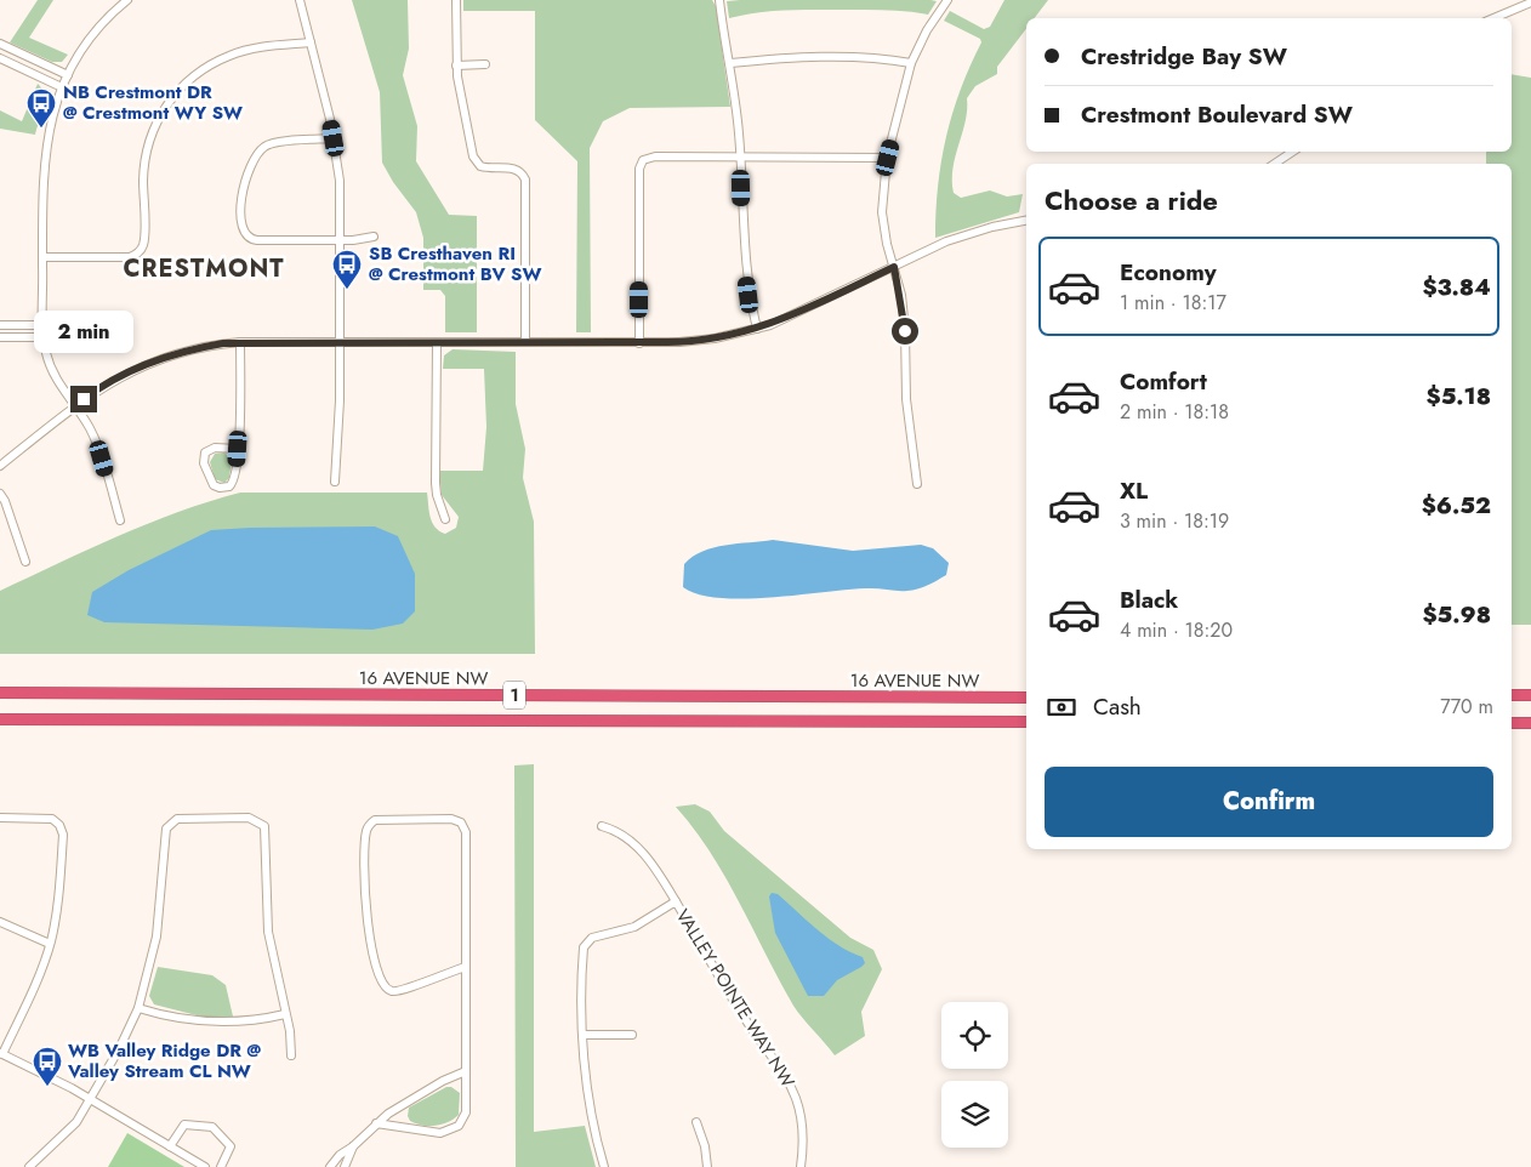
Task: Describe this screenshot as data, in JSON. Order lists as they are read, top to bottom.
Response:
{
  "streets": {
    "highway": ["16 AVENUE NW", "1"],
    "street": ["VALLEY POINTE WAY NW"]
  },
  "districts": ["CRESTMONT"],
  "places": {
    "bus stop": ["NB Crestmont DR @ Crestmont WY SW", "SB Cresthaven RI @ Crestmont BV SW", "WB Valley Ridge DR @ Valley Stream CL NW"]
  },
  "page": {
    "banner": ["Crestridge Bay SW", "Crestmont Boulevard SW"],
    "heading": "Choose a ride",
    "list": [
      {
        "name": "Economy",
        "note": "1 min · 18:17",
        "value": "$3.84"
      },
      {
        "name": "Comfort",
        "note": "2 min · 18:18",
        "value": "$5.18"
      },
      {
        "name": "XL",
        "note": "3 min · 18:19",
        "value": "$6.52"
      },
      {
        "name": "Black",
        "note": "4 min · 18:20",
        "value": "$5.98"
      }
    ],
    "bubble": "2 min",
    "pay": ["Cash", "770 m"],
    "buttons": "Confirm"
  }
}
